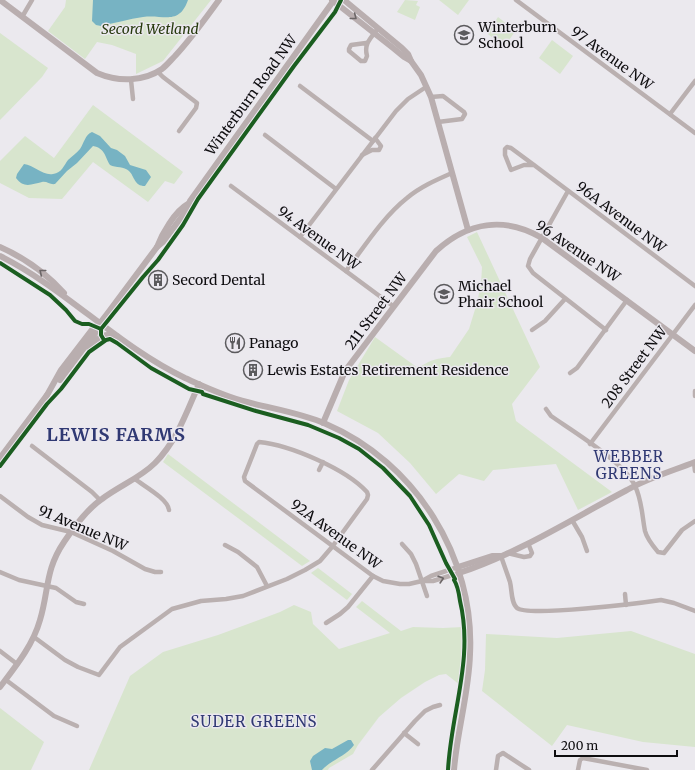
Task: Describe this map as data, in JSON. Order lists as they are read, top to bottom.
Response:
{
  "streets": {
    "street": [
      "97 Avenue NW",
      "Winterburn Road NW",
      "96A Avenue NW",
      "94 Avenue NW",
      "96 Avenue NW",
      "211 Street NW",
      "208 Street NW",
      "91 Avenue NW",
      "92A Avenue NW"
    ]
  },
  "crossings": [
    ["94 Avenue NW", "211 Street NW"],
    ["96 Avenue NW", "211 Street NW"],
    ["96 Avenue NW", "208 Street NW"]
  ],
  "districts": ["LEWIS FARMS", "WEBBER GREENS", "SUDER GREENS"],
  "parks": ["Secord Wetland"],
  "places": {
    "school or university": ["Winterburn School", "Michael Phair School"],
    "building": ["Secord Dental", "Lewis Estates Retirement Residence"],
    "restaurant": ["Panago"]
  },
  "scale_bar": "200 m"
}
